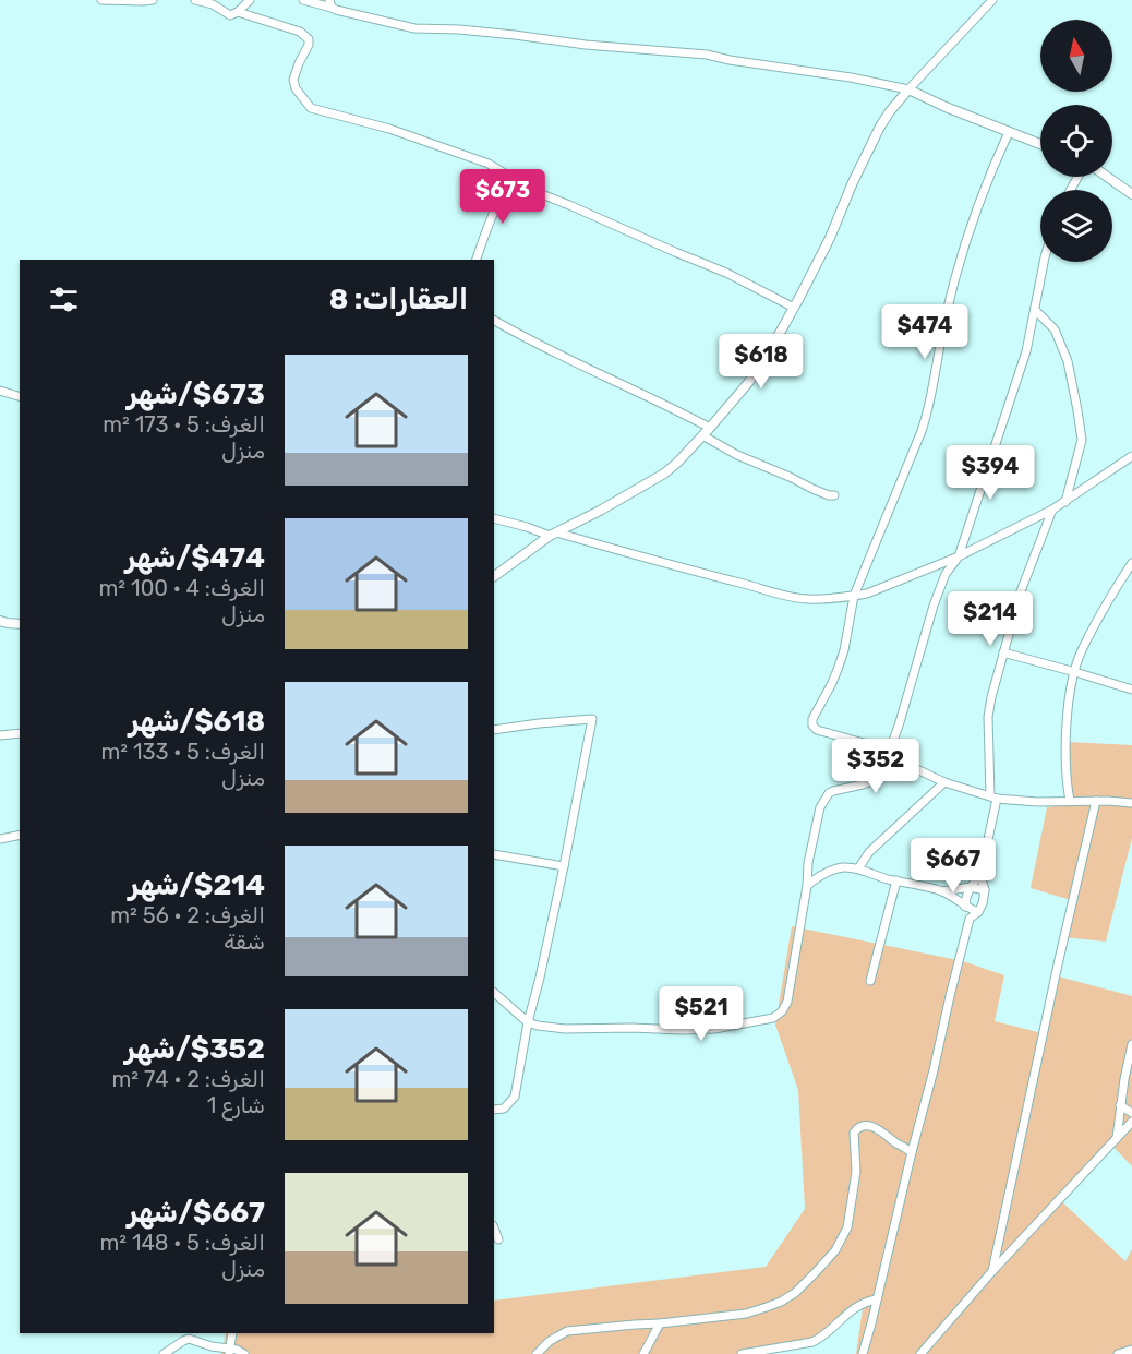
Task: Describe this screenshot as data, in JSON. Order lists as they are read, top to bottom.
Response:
{
  "north": "top",
  "page": {
    "price": [
      "$673",
      "$474",
      "$618",
      "$394",
      "$214",
      "$352",
      "$667",
      "$521"
    ],
    "heading": "العقارات: 8",
    "list": [
      {
        "name": "$673/شهر",
        "note": "الغرف: 5 · 173 m² · منزل"
      },
      {
        "name": "$474/شهر",
        "note": "الغرف: 4 · 100 m² · منزل"
      },
      {
        "name": "$618/شهر",
        "note": "الغرف: 5 · 133 m² · منزل"
      },
      {
        "name": "$214/شهر",
        "note": "الغرف: 2 · 56 m² · شقة"
      },
      {
        "name": "$352/شهر",
        "note": "الغرف: 2 · 74 m² · شارع 1"
      },
      {
        "name": "$667/شهر",
        "note": "الغرف: 5 · 148 m² · منزل"
      }
    ]
  }
}
